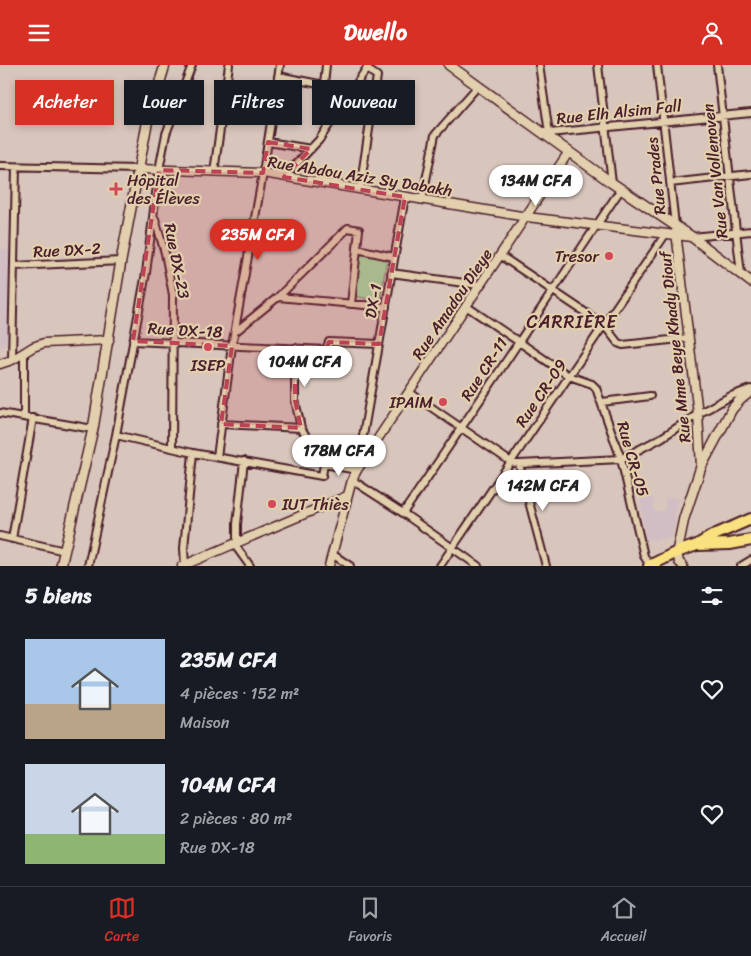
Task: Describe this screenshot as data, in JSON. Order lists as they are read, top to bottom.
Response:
{
  "streets": {
    "street": [
      "Rue Elh Alsim Fall",
      "Rue Van Vollenoven",
      "Rue Abdou Aziz Sy Dabakh",
      "Rue Prades",
      "Rue DX-2",
      "Rue DX-23",
      "DX-1",
      "Rue Amadou Dieye",
      "Rue DX-18",
      "Rue Mme Beye Khady Diouf",
      "Rue CR-11",
      "Rue CR-09",
      "Rue CR-05"
    ]
  },
  "crossings": [
    ["Rue Elh Alsim Fall", "Rue Van Vollenoven"],
    ["Rue Elh Alsim Fall", "Rue Prades"],
    ["Rue Abdou Aziz Sy Dabakh", "DX-1"],
    ["Rue Abdou Aziz Sy Dabakh", "Rue Amadou Dieye"],
    ["Rue Abdou Aziz Sy Dabakh", "Rue Mme Beye Khady Diouf"],
    ["Rue Abdou Aziz Sy Dabakh", "Rue CR-11"],
    ["Rue Abdou Aziz Sy Dabakh", "Rue CR-09"],
    ["Rue Prades", "Rue Mme Beye Khady Diouf"],
    ["Rue DX-23", "Rue DX-18"],
    ["DX-1", "Rue Amadou Dieye"],
    ["DX-1", "Rue DX-18"],
    ["Rue Amadou Dieye", "Rue CR-05"],
    ["Rue CR-11", "Rue CR-05"],
    ["Rue CR-09", "Rue CR-05"]
  ],
  "districts": ["CARRIÈRE"],
  "places": {
    "health": ["Hôpital des Élèves"],
    "other": [
      "Tresor",
      "ISEP",
      "IPAIM",
      "IUT Thiès"
    ]
  },
  "page": {
    "header": "Dwello",
    "chip": [
      "Acheter",
      "Louer",
      "Filtres",
      "Nouveau"
    ],
    "price": [
      "134M CFA",
      "235M CFA",
      "104M CFA",
      "178M CFA",
      "142M CFA"
    ],
    "heading": "5 biens",
    "list": [
      {
        "name": "235M CFA",
        "note": "4 pièces · 152 m² · Maison"
      },
      {
        "name": "104M CFA",
        "note": "2 pièces · 80 m² · Rue DX-18"
      }
    ],
    "tabs": ["Carte", "Favoris", "Accueil"]
  }
}
